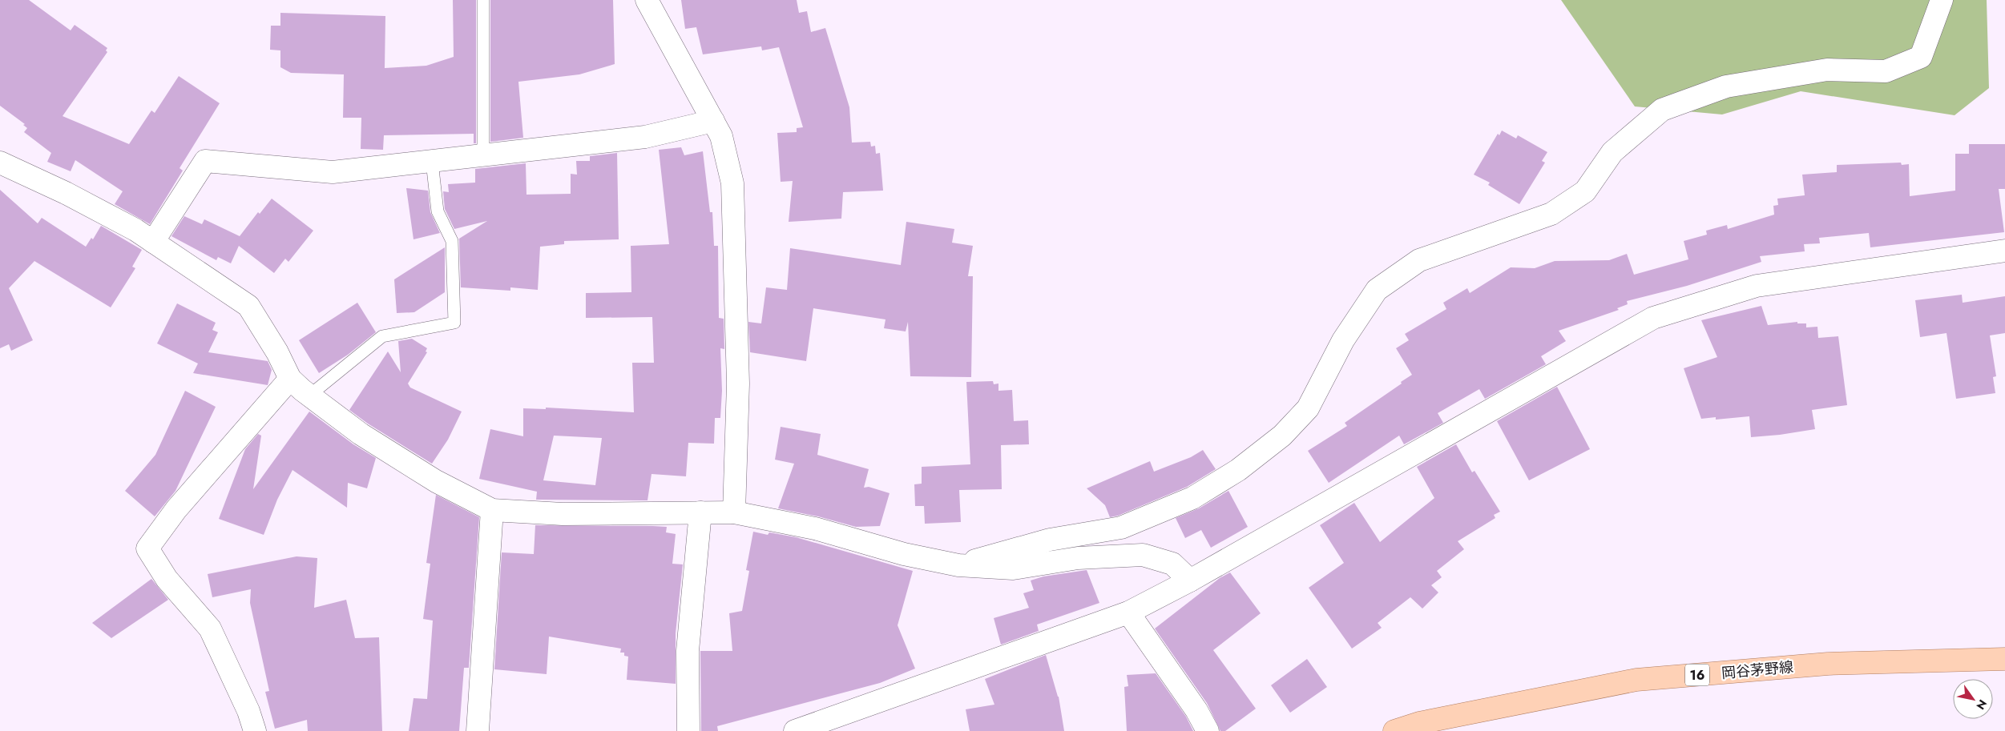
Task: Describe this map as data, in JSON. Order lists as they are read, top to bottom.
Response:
{
  "streets": {
    "main road": ["岡谷茅野線", "16"]
  },
  "north": "bottom right"
}
